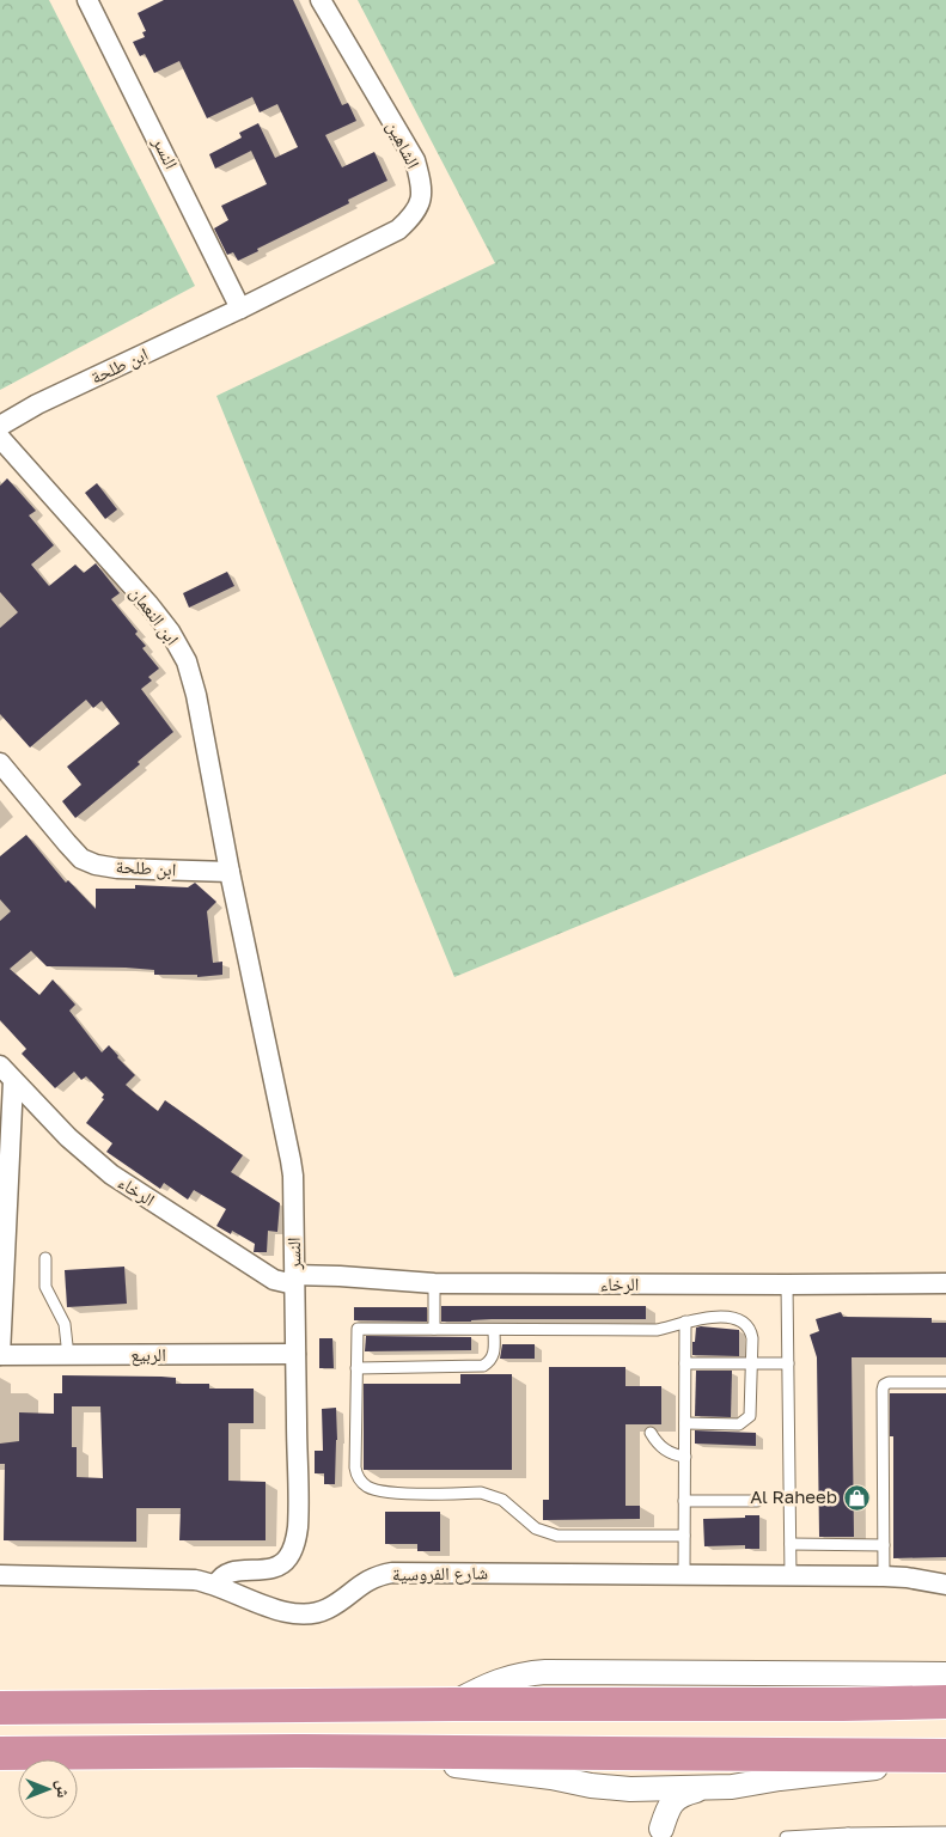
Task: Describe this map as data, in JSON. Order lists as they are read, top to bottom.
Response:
{
  "streets": {
    "street": [
      "الشاهين",
      "النسر",
      "ابن طلحة",
      "ابن النعمان",
      "الرخاء",
      "الربيع",
      "شارع الفروسية"
    ]
  },
  "crossings": [
    ["الشاهين", "النسر"],
    ["الشاهين", "ابن طلحة"],
    ["النسر", "ابن طلحة"],
    ["النسر", "ابن النعمان"],
    ["النسر", "الرخاء"],
    ["النسر", "الربيع"],
    ["النسر", "شارع الفروسية"],
    ["ابن طلحة", "ابن النعمان"]
  ],
  "places": {
    "shop": ["Al Raheeb"]
  },
  "north": "right"
}
